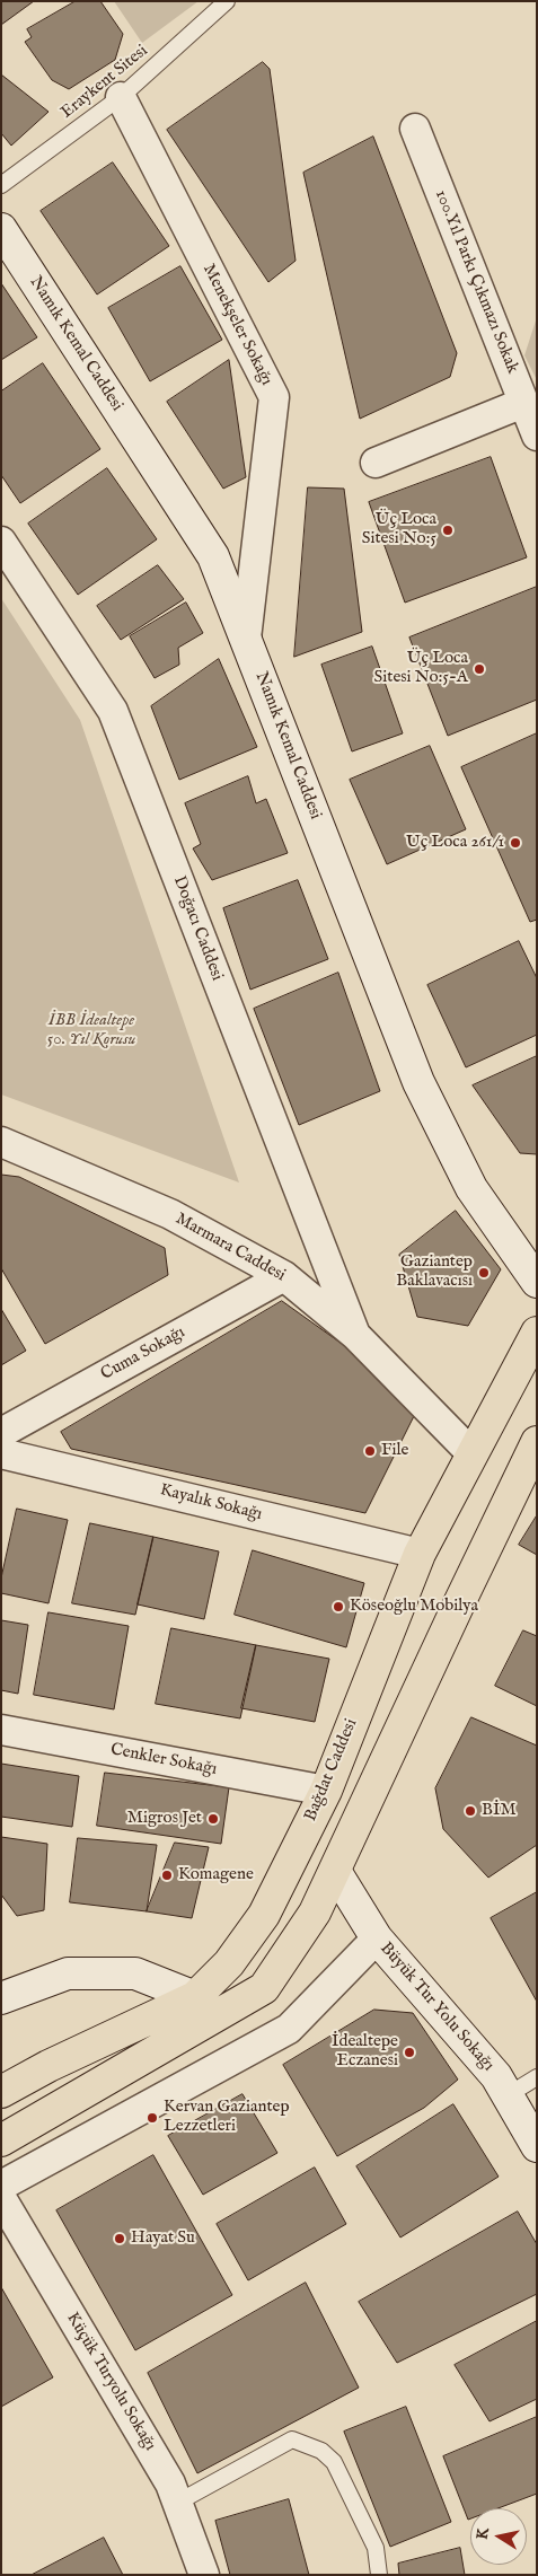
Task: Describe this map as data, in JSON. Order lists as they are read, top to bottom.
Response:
{
  "streets": {
    "main road": ["Bağdat Caddesi"],
    "street": [
      "100.Yıl Parkı Çıkmazı Sokak",
      "Menekşeler Sokağı",
      "Namık Kemal Caddesi",
      "Doğacı Caddesi",
      "Marmara Caddesi",
      "Cuma Sokağı",
      "Kayalık Sokağı",
      "Cenkler Sokağı",
      "Büyük Tur Yolu Sokağı",
      "Küçük Turyolu Sokağı"
    ],
    "lane": ["Eraykent Sitesi"]
  },
  "crossings": [
    ["Eraykent Sitesi", "Menekşeler Sokağı"],
    ["Menekşeler Sokağı", "Namık Kemal Caddesi"],
    ["Doğacı Caddesi", "Marmara Caddesi"],
    ["Marmara Caddesi", "Cuma Sokağı"],
    ["Marmara Caddesi", "Bağdat Caddesi"],
    ["Kayalık Sokağı", "Bağdat Caddesi"],
    ["Cenkler Sokağı", "Bağdat Caddesi"]
  ],
  "parks": ["İBB İdealtepe 50. Yıl Korusu"],
  "places": [
    "Üç Loca Sitesi No:5",
    "Üç Loca Sitesi No:5-A",
    "Uç Loca 261/1",
    "Gaziantep Baklavacısı",
    "File",
    "Köseoğlu Mobilya",
    "BİM",
    "Migros Jet",
    "Komagene",
    "İdealtepe Eczanesi",
    "Kervan Gaziantep Lezzetleri",
    "Hayat Su"
  ],
  "north": "left"
}
